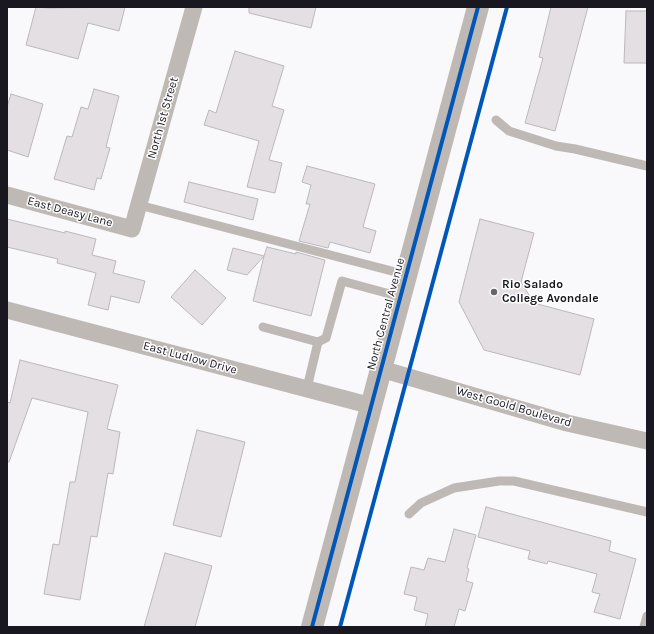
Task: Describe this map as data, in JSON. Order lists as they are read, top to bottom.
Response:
{
  "streets": {
    "street": [
      "North 1st Street",
      "East Deasy Lane",
      "North Central Avenue",
      "East Ludlow Drive",
      "West Goold Boulevard"
    ]
  },
  "crossings": [
    ["North 1st Street", "East Deasy Lane"],
    ["North Central Avenue", "East Ludlow Drive"],
    ["North Central Avenue", "West Goold Boulevard"]
  ],
  "places": ["Rio Salado College Avondale"]
}
